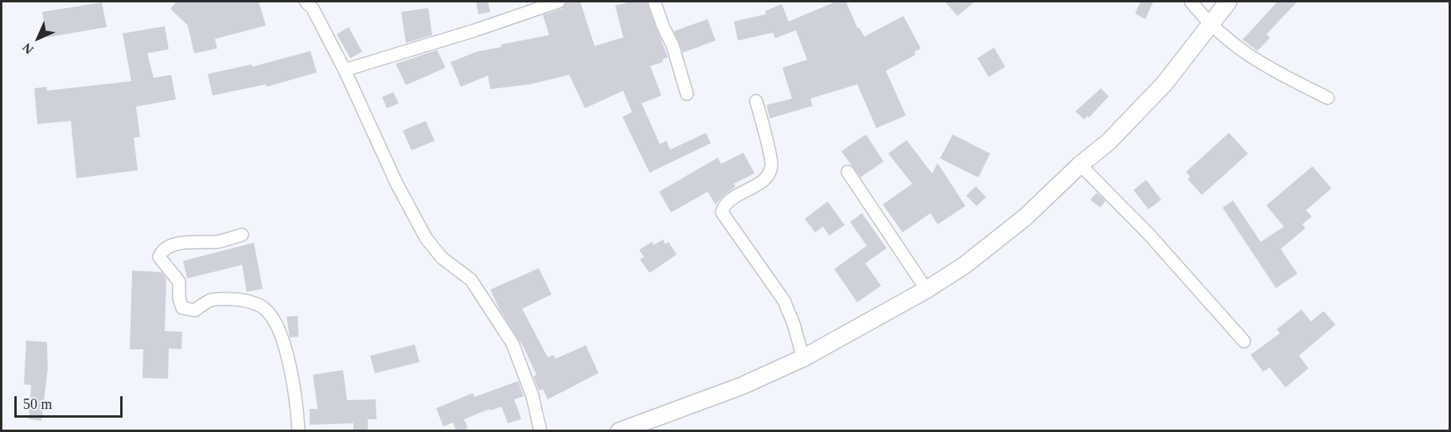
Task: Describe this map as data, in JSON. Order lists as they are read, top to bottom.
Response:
{
  "scale_bar": "50 m",
  "north": "bottom left"
}
